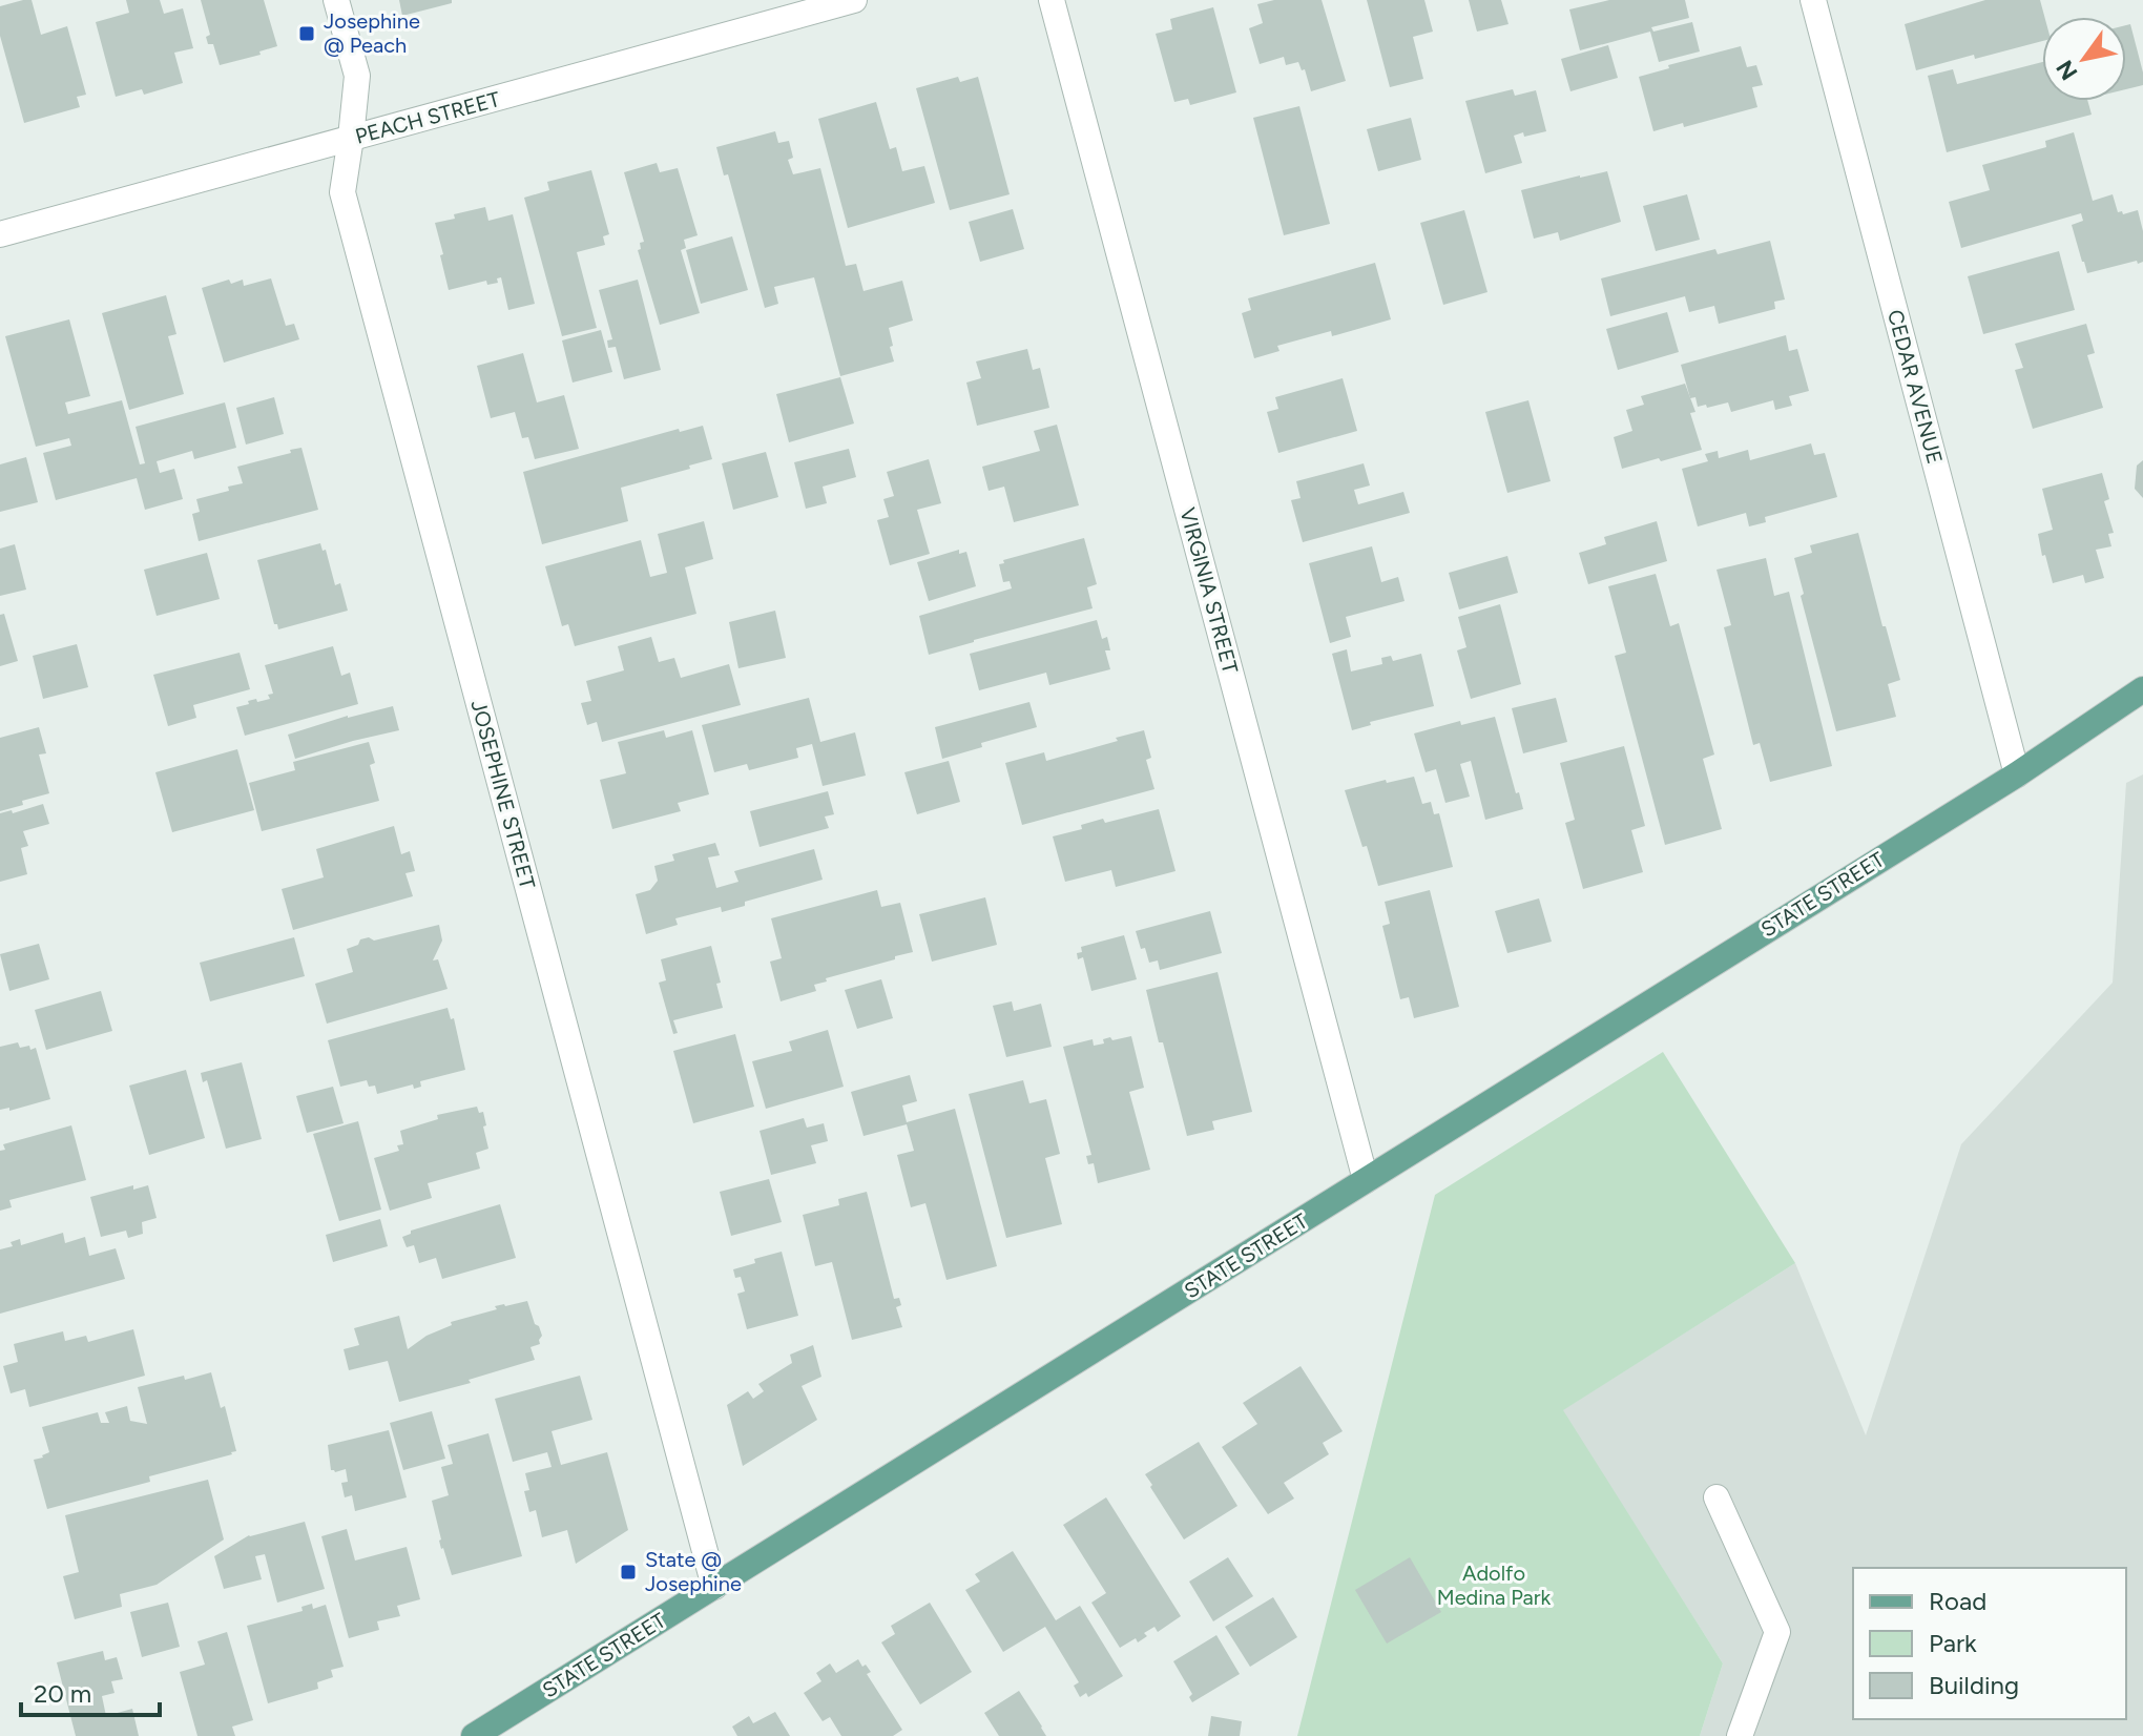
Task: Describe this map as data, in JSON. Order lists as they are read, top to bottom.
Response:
{
  "streets": {
    "main road": ["STATE STREET"],
    "street": [
      "PEACH STREET",
      "CEDAR AVENUE",
      "VIRGINIA STREET",
      "JOSEPHINE STREET"
    ]
  },
  "crossings": [
    ["PEACH STREET", "JOSEPHINE STREET"],
    ["CEDAR AVENUE", "STATE STREET"],
    ["VIRGINIA STREET", "STATE STREET"],
    ["JOSEPHINE STREET", "STATE STREET"]
  ],
  "parks": ["Adolfo Medina Park"],
  "places": {
    "transit": ["Josephine @ Peach", "State @ Josephine"]
  },
  "legend": ["Road", "Park", "Building"],
  "scale_bar": "20 m",
  "north": "bottom left"
}
